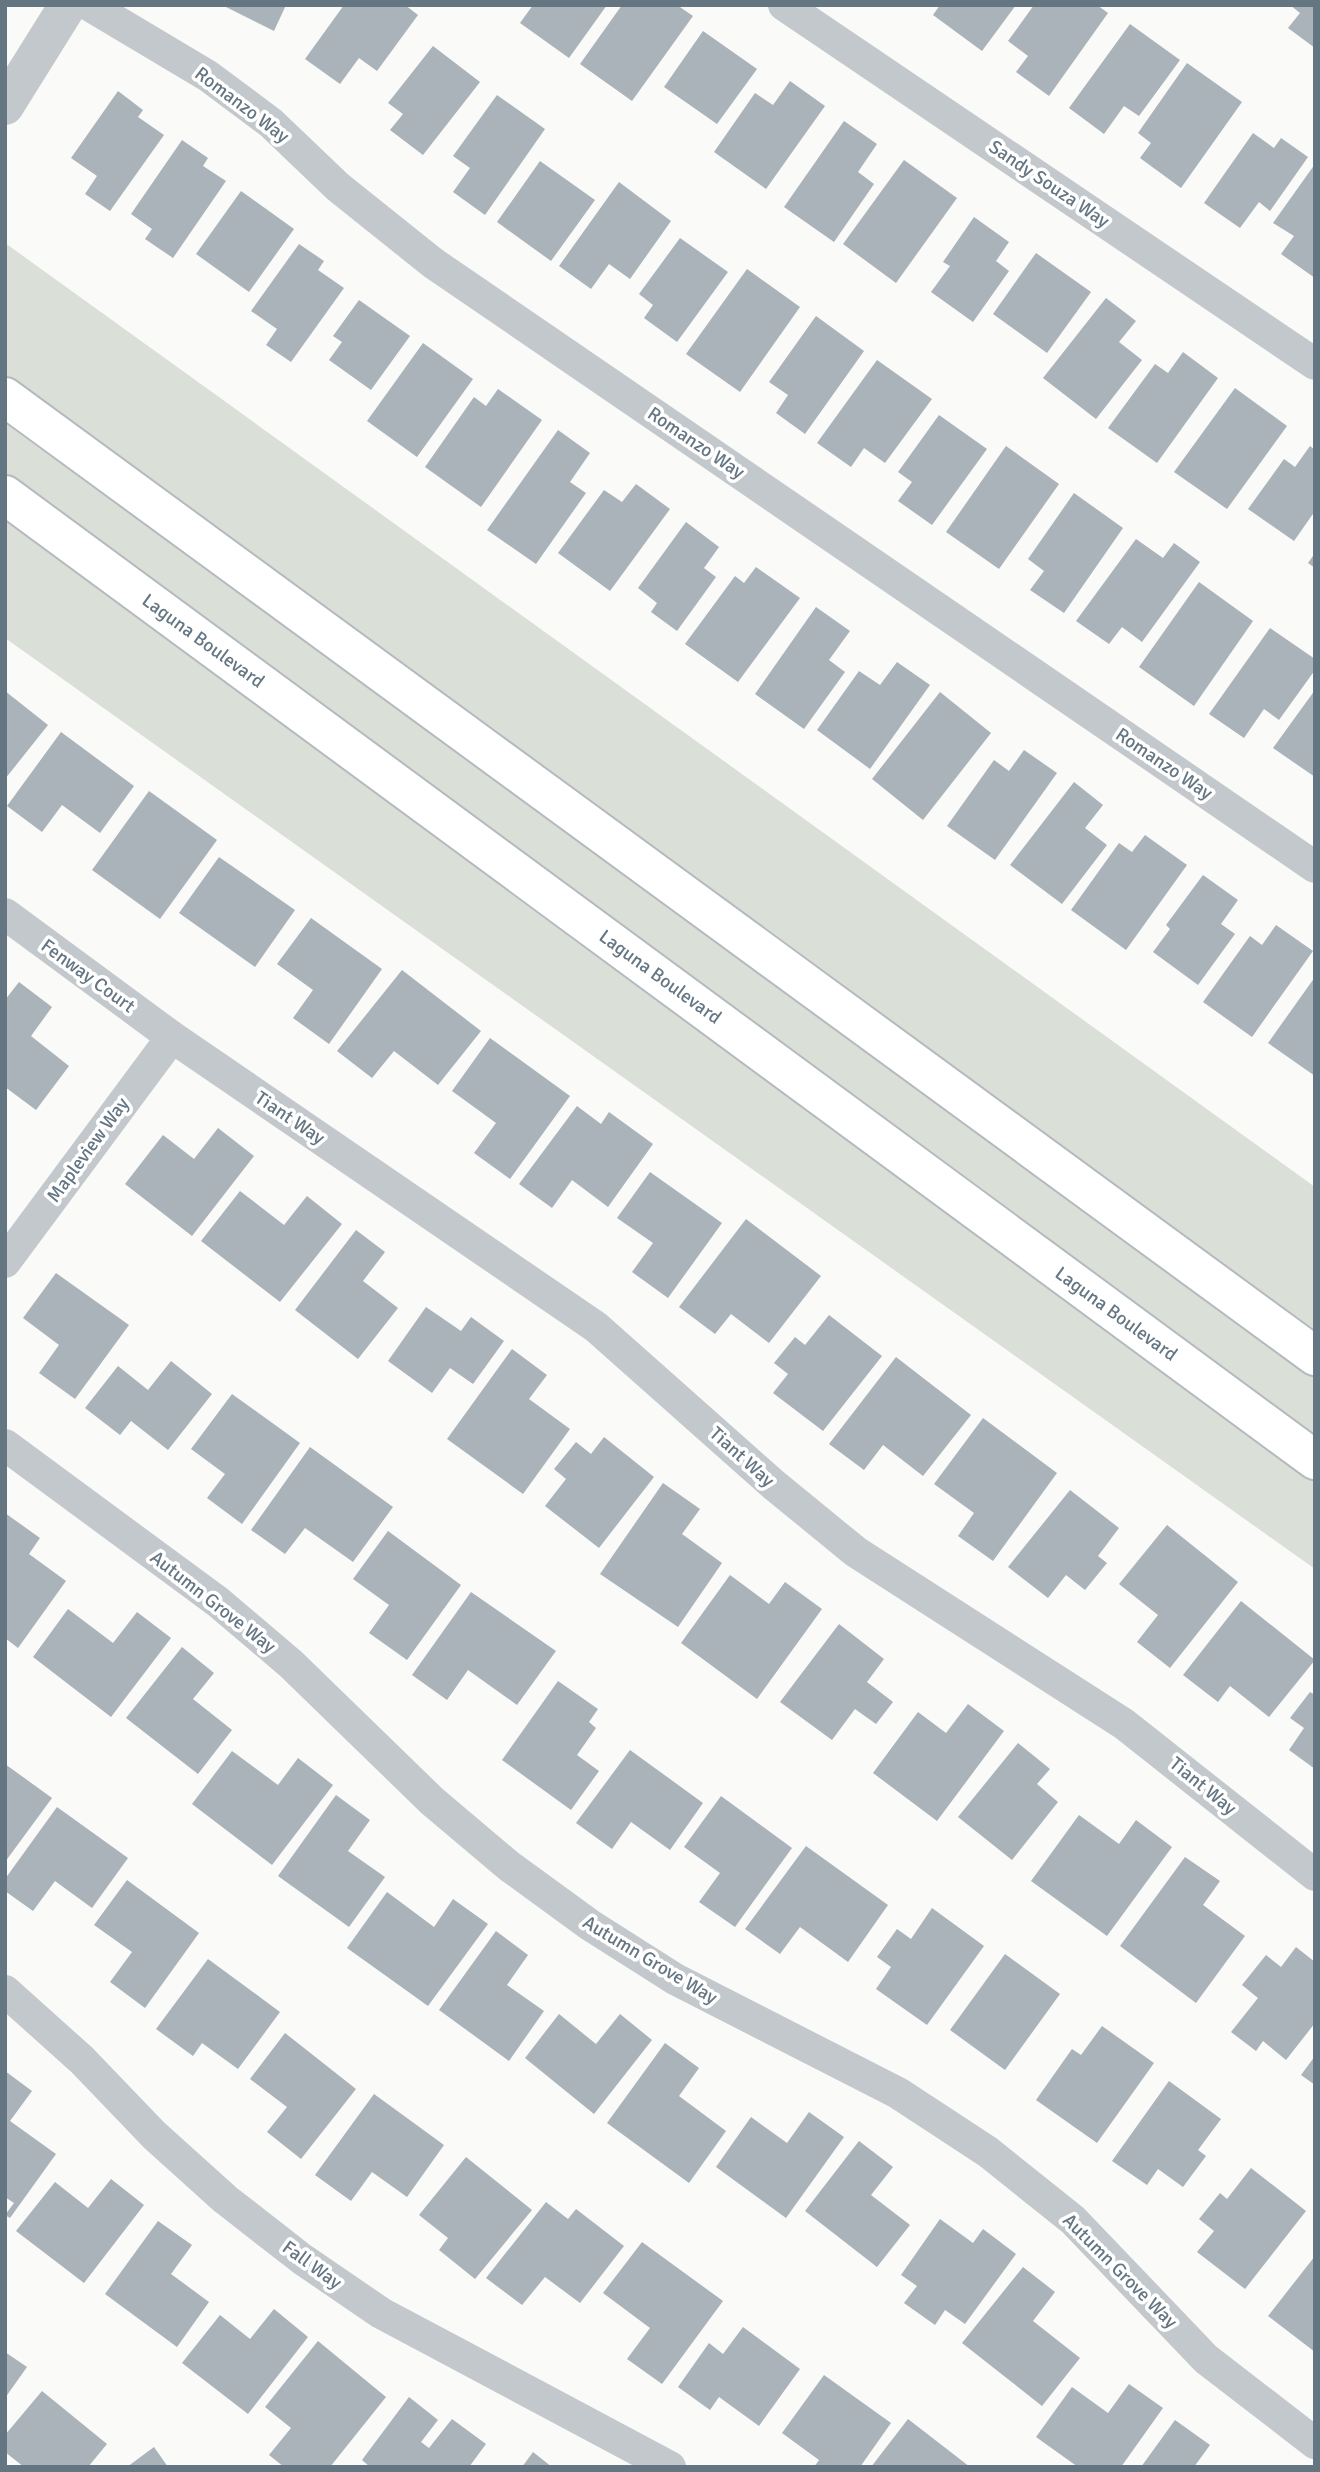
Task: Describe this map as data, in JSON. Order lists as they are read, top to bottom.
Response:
{
  "streets": {
    "main road": ["Laguna Boulevard"],
    "street": [
      "Romanzo Way",
      "Sandy Souza Way",
      "Fenway Court",
      "Tiant Way",
      "Mapleview Way",
      "Autumn Grove Way",
      "Fall Way"
    ]
  },
  "crossings": [
    ["Fenway Court", "Tiant Way"],
    ["Fenway Court", "Mapleview Way"],
    ["Tiant Way", "Mapleview Way"]
  ]
}
